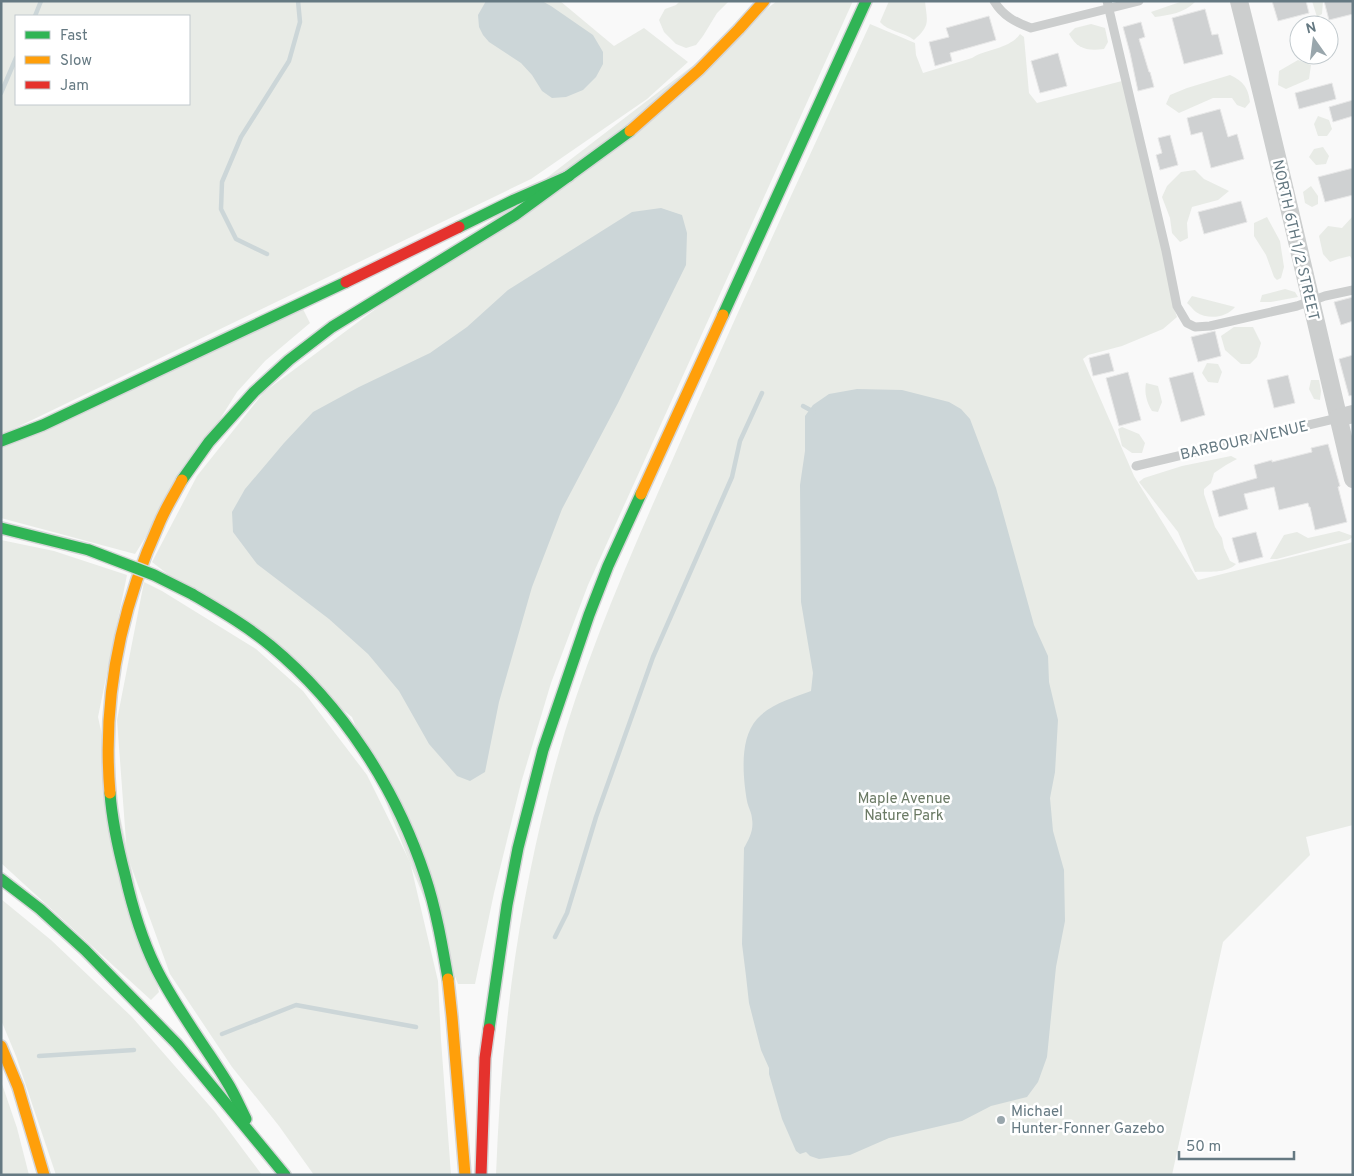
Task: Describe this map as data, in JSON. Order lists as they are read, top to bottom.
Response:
{
  "streets": {
    "street": ["NORTH 6TH 1/2 STREET"],
    "lane": ["BARBOUR AVENUE"]
  },
  "crossings": [
    ["NORTH 6TH 1/2 STREET", "BARBOUR AVENUE"]
  ],
  "parks": ["Maple Avenue Nature Park"],
  "places": ["Michael Hunter-Fonner Gazebo"],
  "legend": ["Fast", "Slow", "Jam"],
  "scale_bar": "50 m",
  "north": "top"
}
